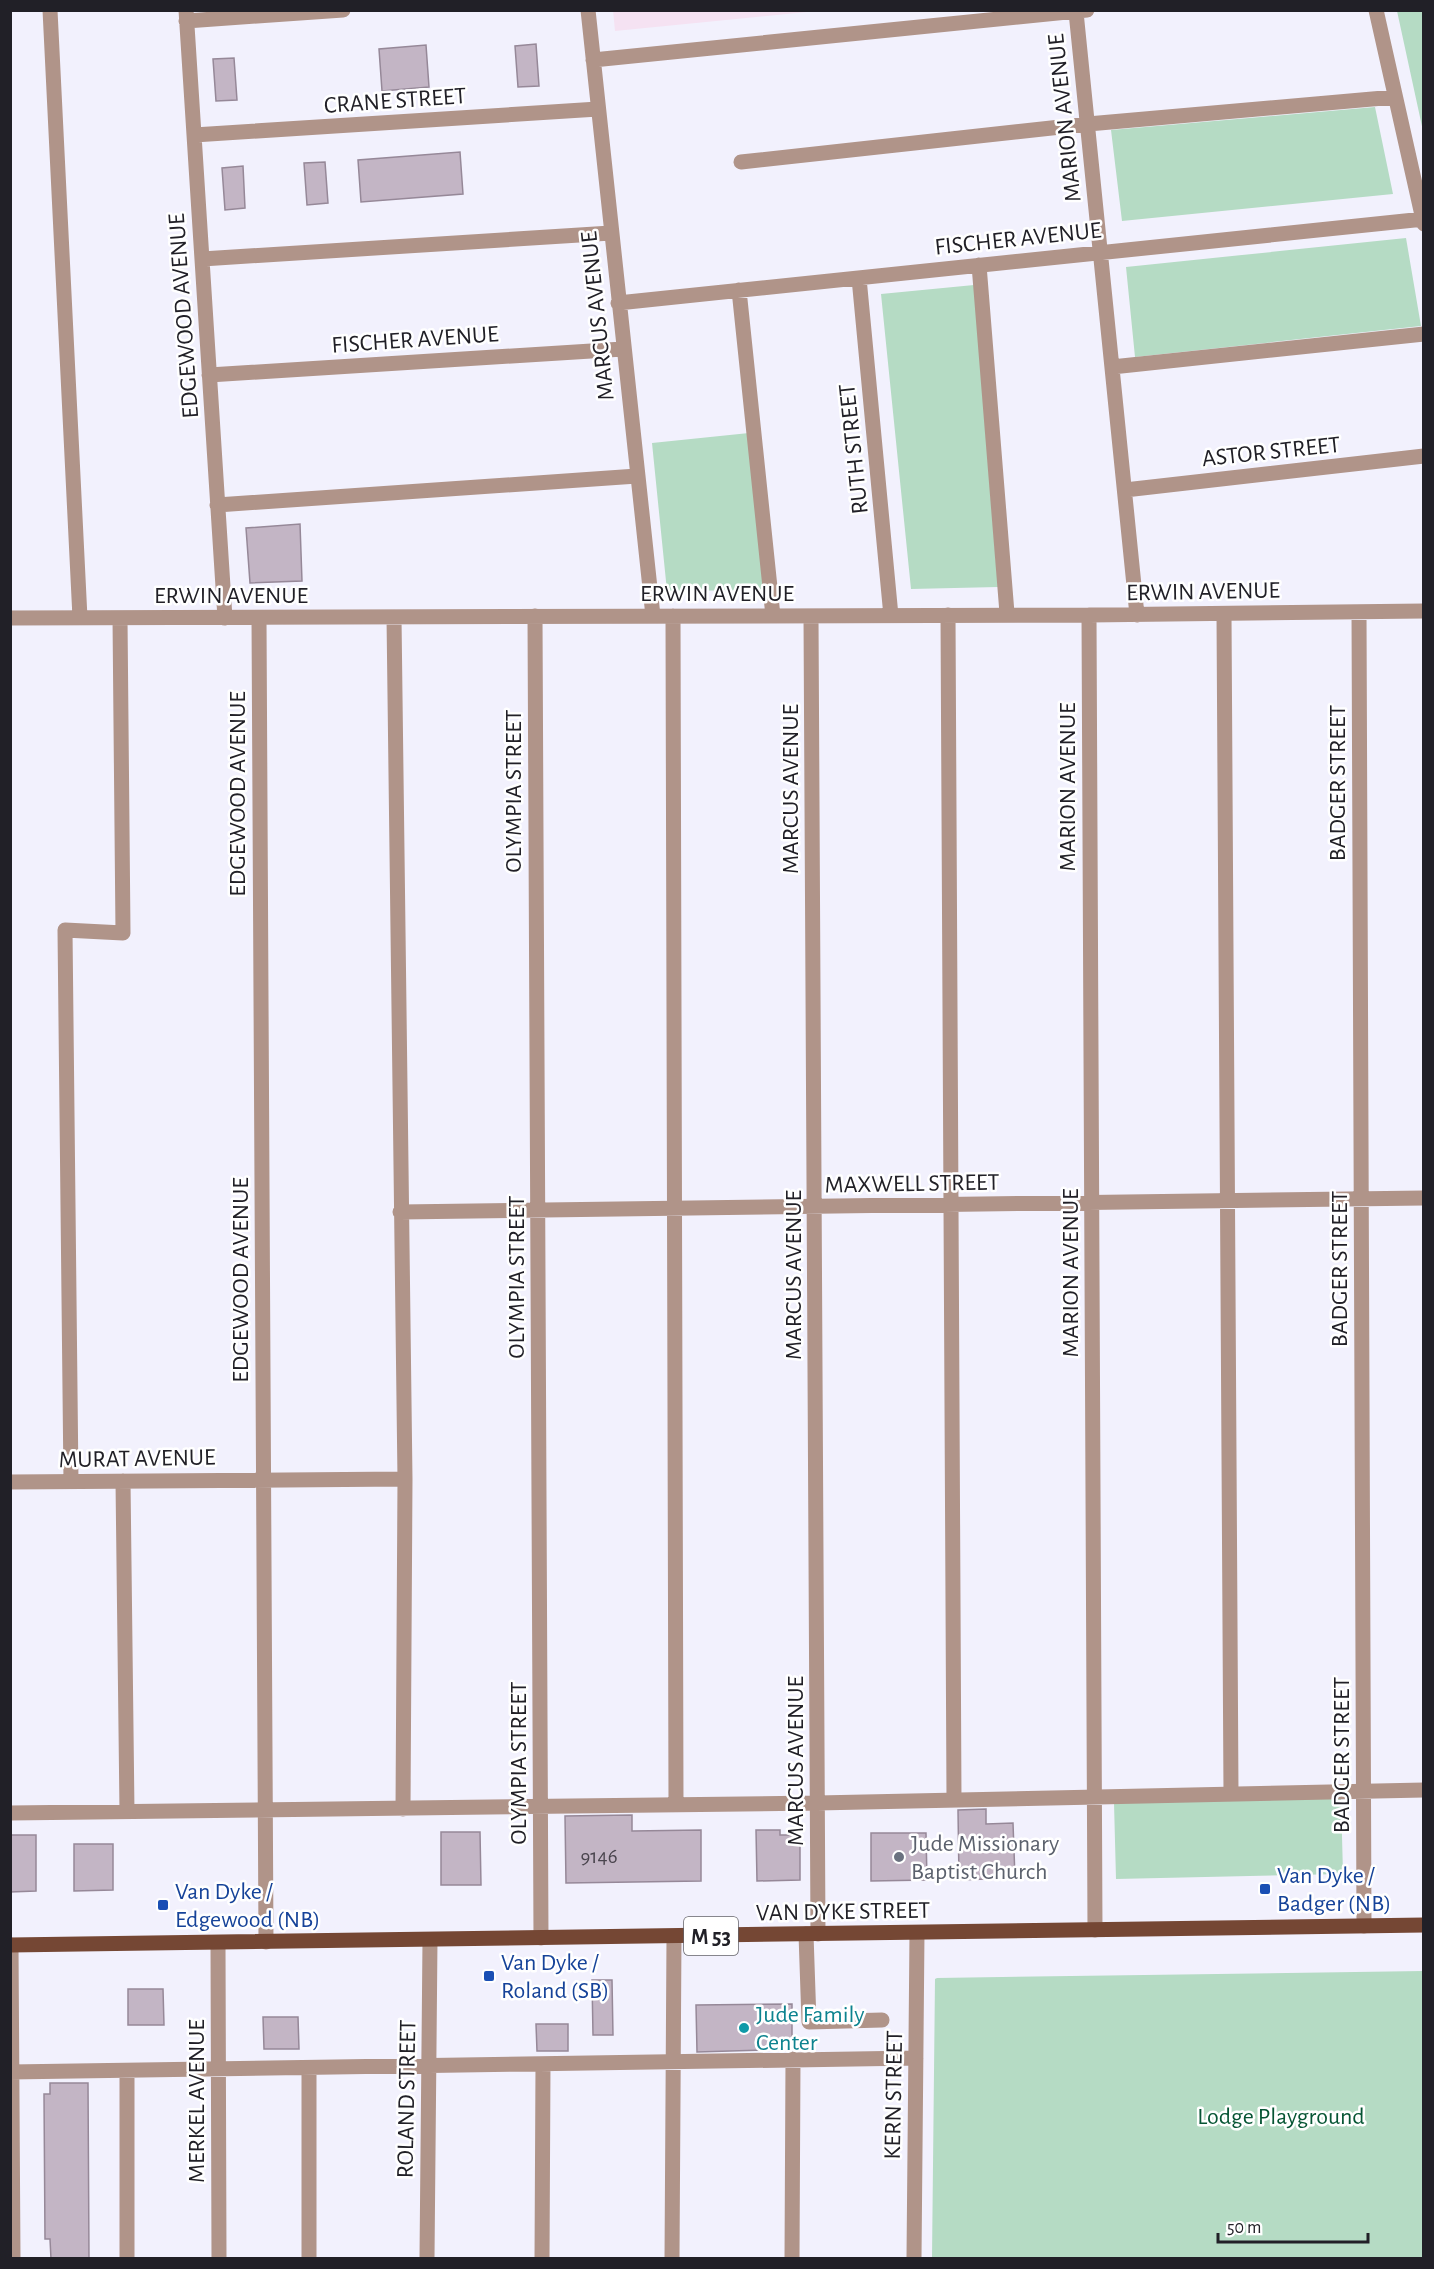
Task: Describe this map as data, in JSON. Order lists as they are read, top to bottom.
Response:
{
  "streets": {
    "main road": ["VAN DYKE STREET", "M 53"],
    "street": [
      "CRANE STREET",
      "MARION AVENUE",
      "FISCHER AVENUE",
      "EDGEWOOD AVENUE",
      "MARCUS AVENUE",
      "RUTH STREET",
      "ASTOR STREET",
      "ERWIN AVENUE",
      "BADGER STREET",
      "OLYMPIA STREET",
      "MAXWELL STREET",
      "MURAT AVENUE",
      "KERN STREET",
      "ROLAND STREET",
      "MERKEL AVENUE"
    ]
  },
  "crossings": [
    ["CRANE STREET", "EDGEWOOD AVENUE"],
    ["CRANE STREET", "MARCUS AVENUE"],
    ["MARION AVENUE", "FISCHER AVENUE"],
    ["MARION AVENUE", "ASTOR STREET"],
    ["MARION AVENUE", "ERWIN AVENUE"],
    ["MARION AVENUE", "MAXWELL STREET"],
    ["MARION AVENUE", "VAN DYKE STREET"],
    ["FISCHER AVENUE", "EDGEWOOD AVENUE"],
    ["FISCHER AVENUE", "MARCUS AVENUE"],
    ["FISCHER AVENUE", "RUTH STREET"],
    ["EDGEWOOD AVENUE", "ERWIN AVENUE"],
    ["EDGEWOOD AVENUE", "MURAT AVENUE"],
    ["EDGEWOOD AVENUE", "VAN DYKE STREET"],
    ["MARCUS AVENUE", "ERWIN AVENUE"],
    ["MARCUS AVENUE", "MAXWELL STREET"],
    ["MARCUS AVENUE", "VAN DYKE STREET"],
    ["RUTH STREET", "ERWIN AVENUE"],
    ["ERWIN AVENUE", "BADGER STREET"],
    ["ERWIN AVENUE", "OLYMPIA STREET"],
    ["BADGER STREET", "MAXWELL STREET"],
    ["BADGER STREET", "VAN DYKE STREET"],
    ["OLYMPIA STREET", "MAXWELL STREET"],
    ["OLYMPIA STREET", "VAN DYKE STREET"],
    ["VAN DYKE STREET", "KERN STREET"],
    ["VAN DYKE STREET", "ROLAND STREET"],
    ["VAN DYKE STREET", "MERKEL AVENUE"]
  ],
  "parks": ["Lodge Playground"],
  "places": {
    "other": ["Jude Missionary Baptist Church", "Jude Family Center"],
    "transit": ["Van Dyke / Badger (NB)", "Van Dyke / Edgewood (NB)", "Van Dyke / Roland (SB)"]
  },
  "house_numbers": ["9146"],
  "scale_bar": "50 m"
}
